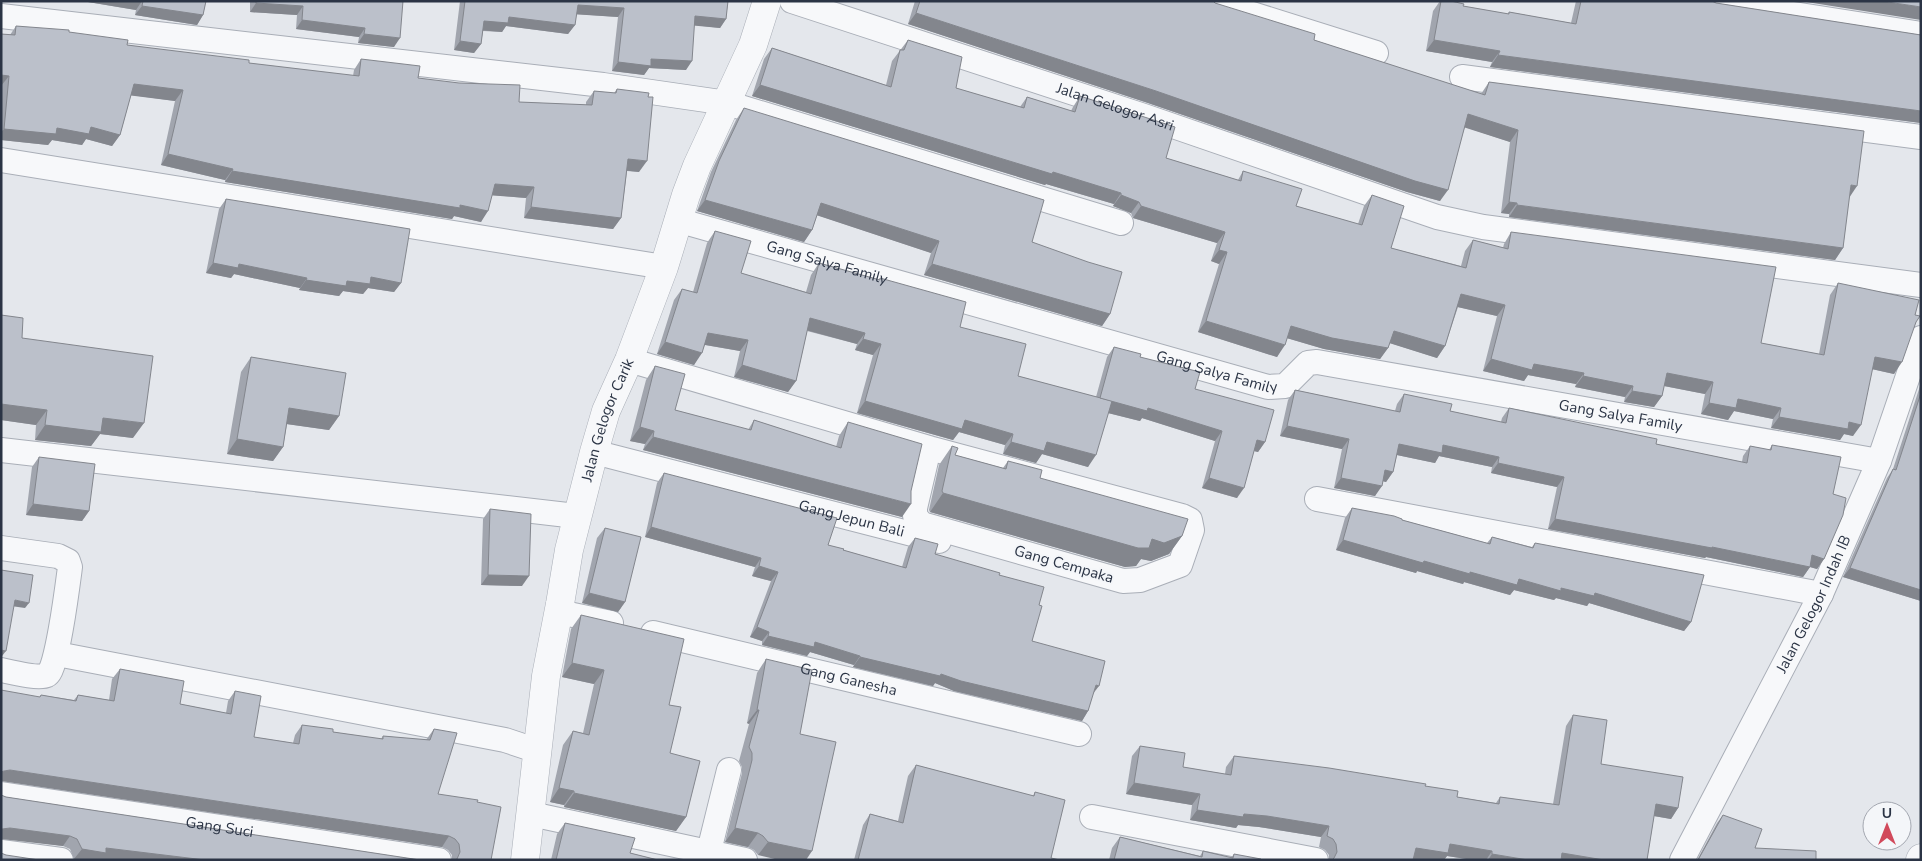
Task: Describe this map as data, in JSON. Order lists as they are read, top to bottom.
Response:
{
  "streets": {
    "street": [
      "Jalan Gelogor Asri",
      "Gang Salya Family",
      "Jalan Gelogor Carik",
      "Gang Jepun Bali",
      "Gang Cempaka",
      "Jalan Gelogor Indah IB",
      "Gang Ganesha",
      "Gang Suci"
    ]
  },
  "crossings": [
    ["Gang Salya Family", "Jalan Gelogor Carik"],
    ["Gang Salya Family", "Jalan Gelogor Indah IB"],
    ["Jalan Gelogor Carik", "Gang Jepun Bali"],
    ["Jalan Gelogor Carik", "Gang Cempaka"],
    ["Jalan Gelogor Carik", "Gang Ganesha"]
  ],
  "north": "top"
}
